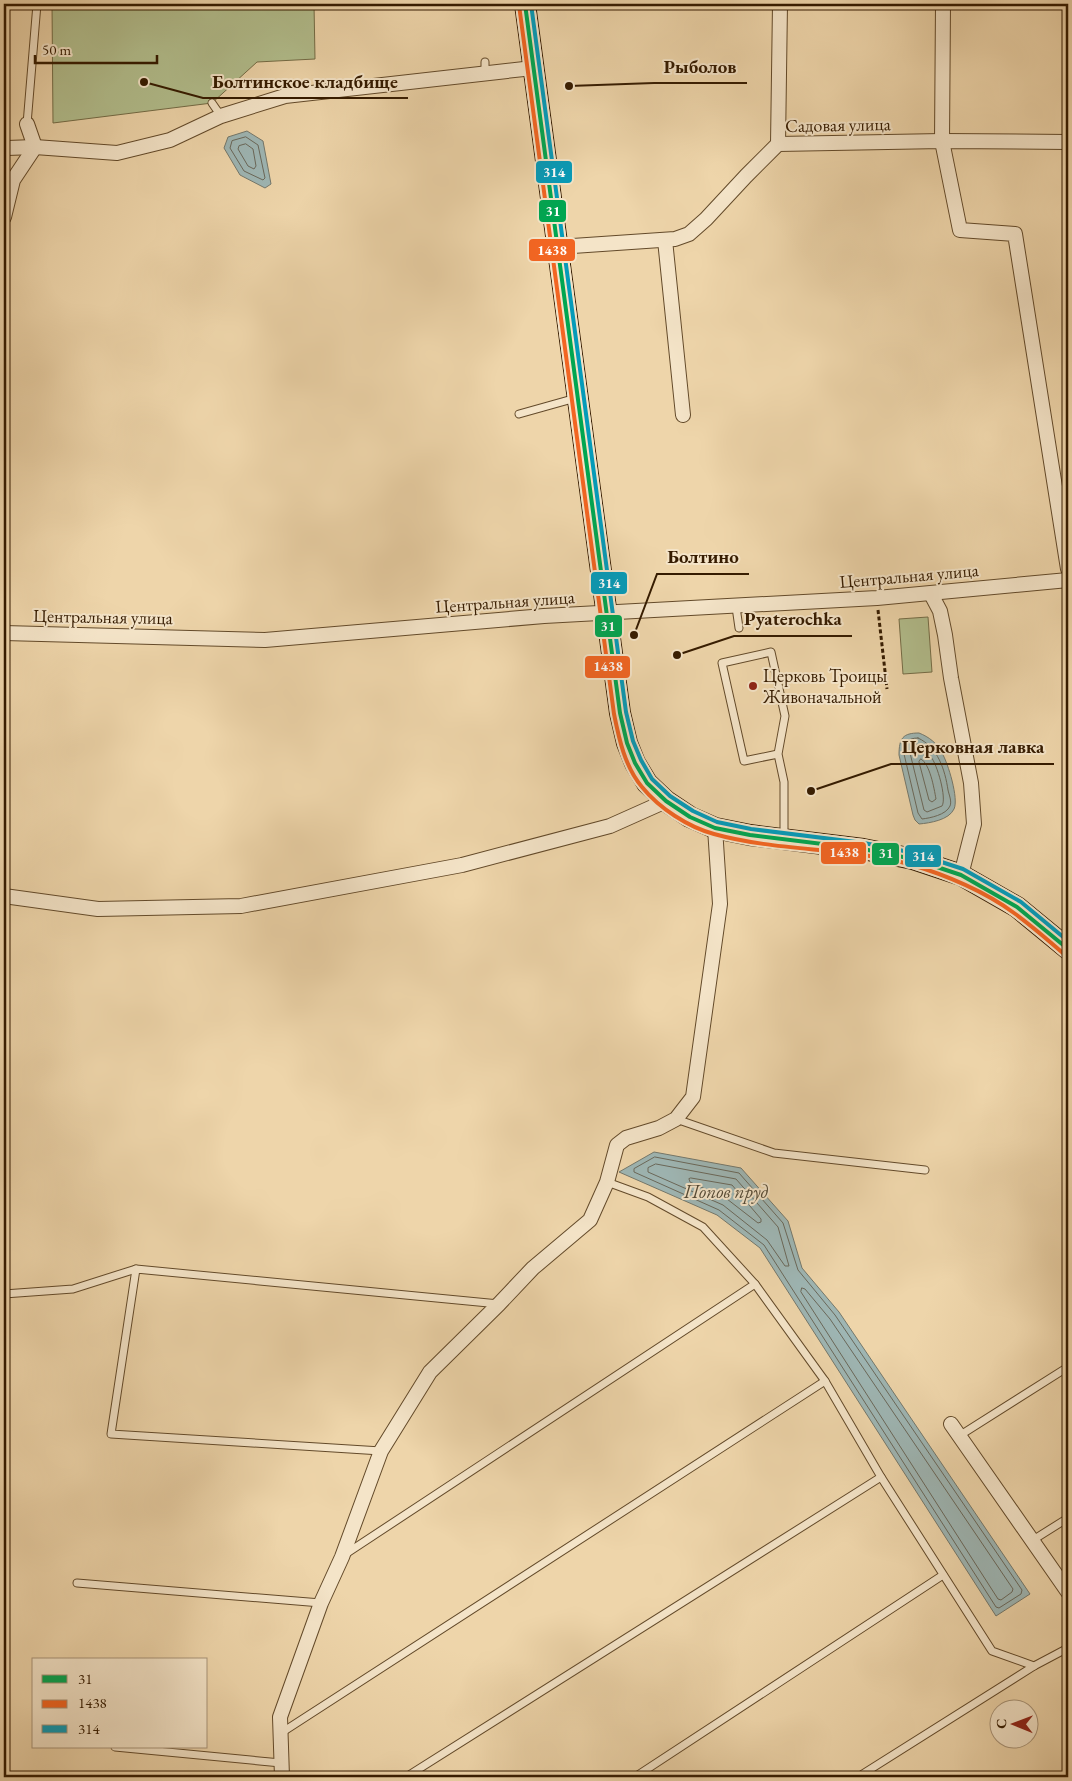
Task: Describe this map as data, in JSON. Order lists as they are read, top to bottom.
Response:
{
  "streets": {
    "street": ["Садовая улица", "Центральная улица"]
  },
  "water": ["Попов пруд"],
  "places": [
    "Болтинское кладбище",
    "Рыболов",
    "Болтино",
    "Pyaterochka",
    "Церковь Троицы Живоначальной",
    "Церковная лавка"
  ],
  "lines": ["transit line 31", "transit line 314", "transit line 1438"],
  "legend": ["31", "1438", "314"],
  "scale_bar": "50 m",
  "north": "left"
}
